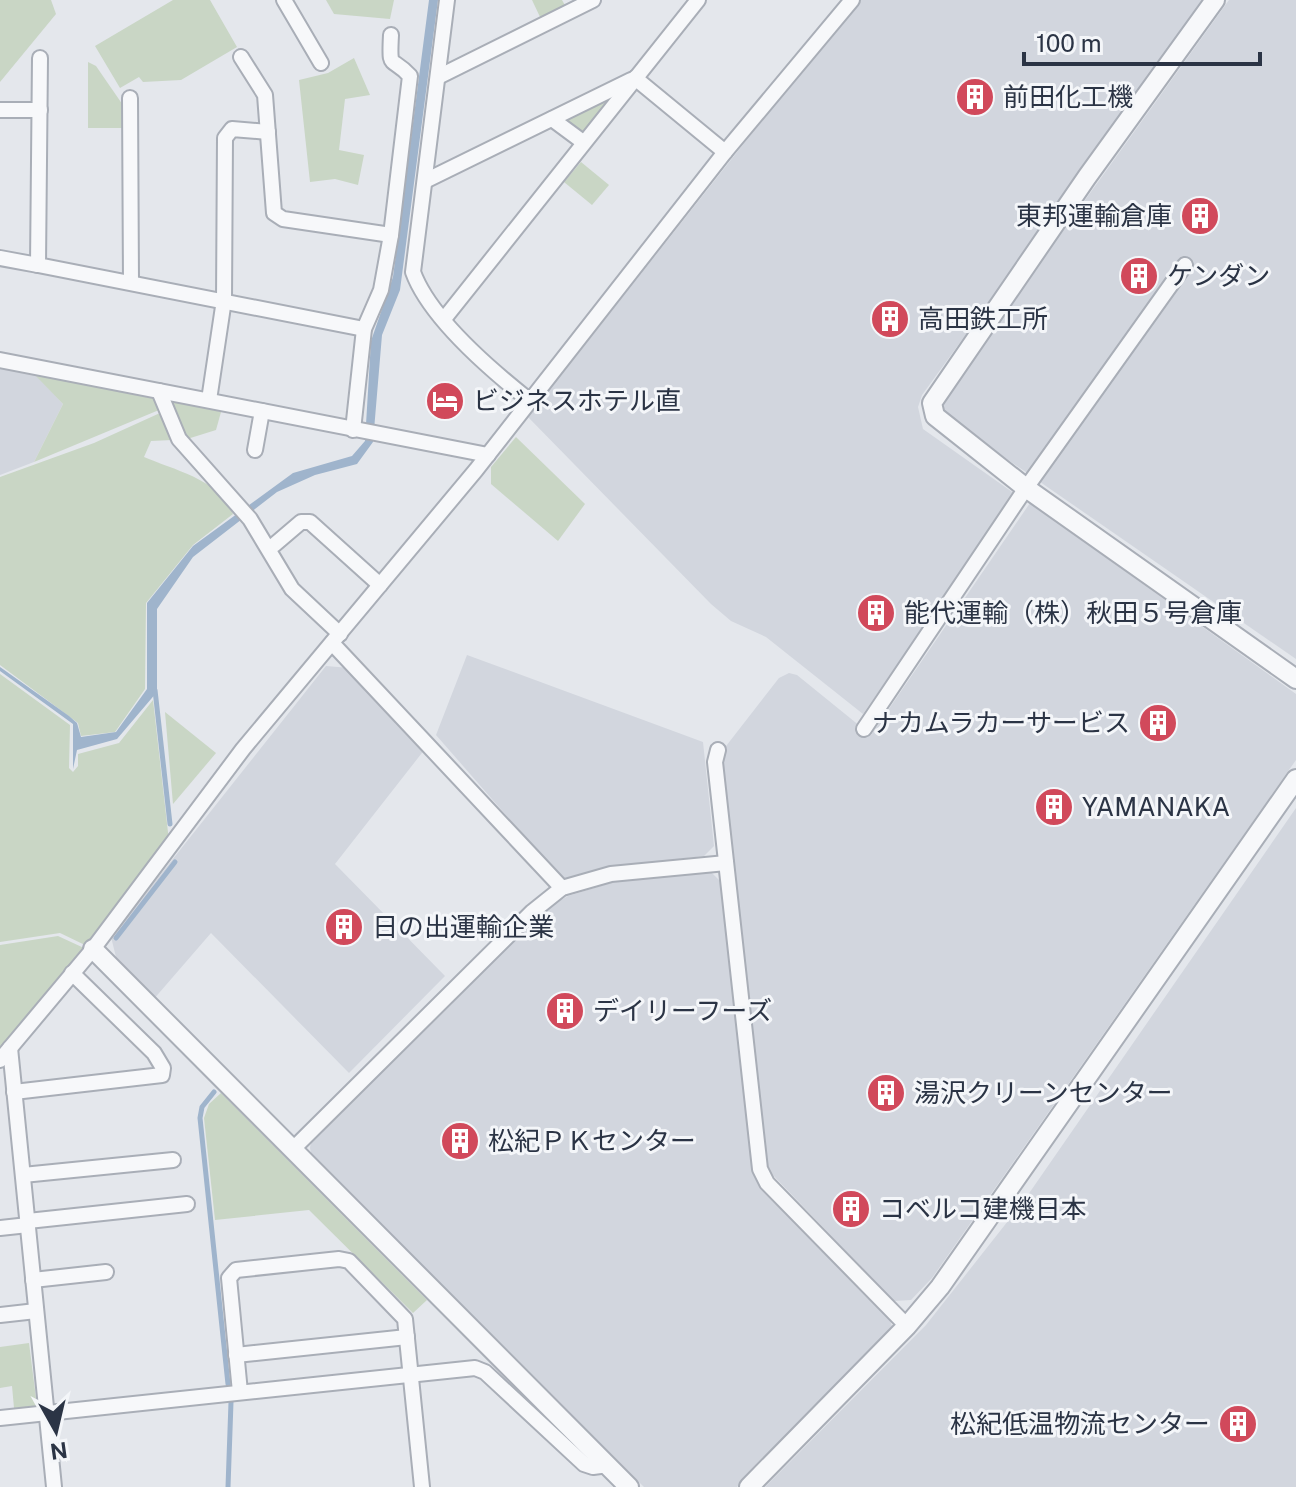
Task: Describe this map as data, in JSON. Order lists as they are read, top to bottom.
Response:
{
  "places": {
    "building": [
      "前田化工機",
      "東邦運輸倉庫",
      "ケンダン",
      "高田鉄工所",
      "能代運輸（株）秋田５号倉庫",
      "ナカムラカーサービス",
      "YAMANAKA",
      "日の出運輸企業",
      "デイリーフーズ",
      "湯沢クリーンセンター",
      "松紀ＰＫセンター",
      "コベルコ建機日本",
      "松紀低温物流センター"
    ],
    "hotel": ["ビジネスホテル直"]
  },
  "scale_bar": "100 m",
  "north": "bottom"
}
